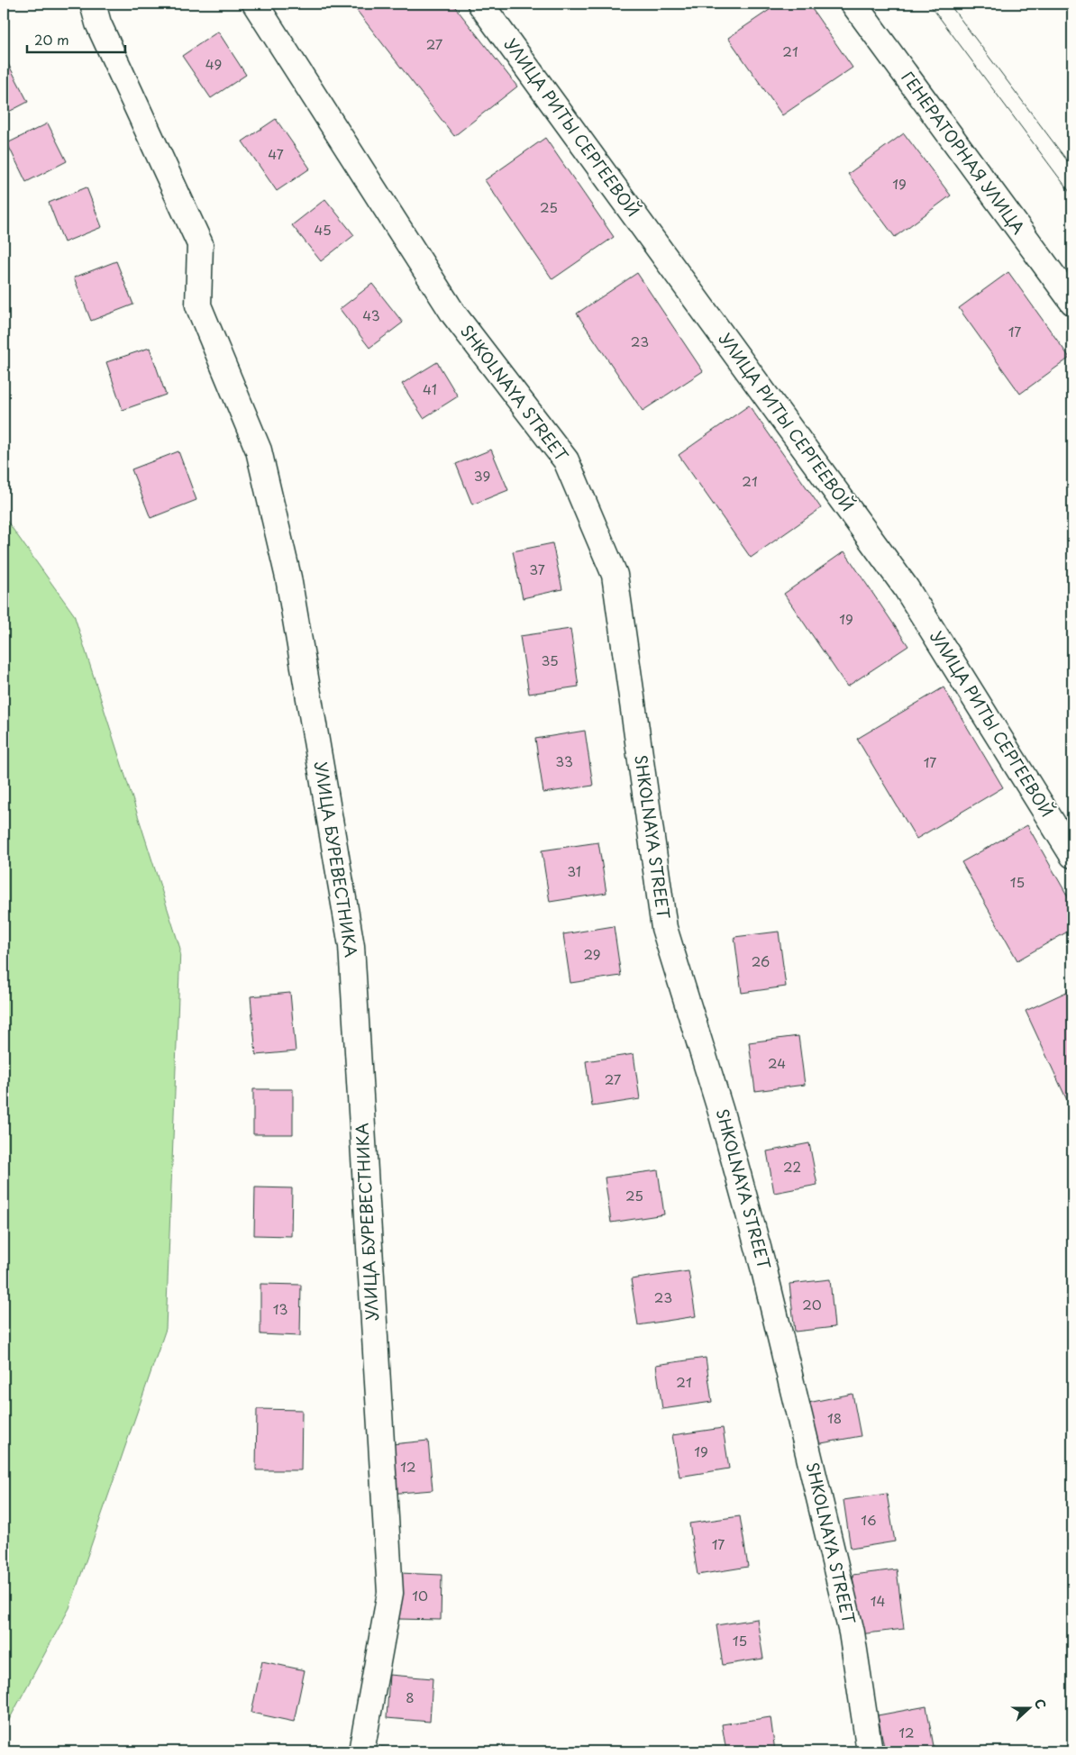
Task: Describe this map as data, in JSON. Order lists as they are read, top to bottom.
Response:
{
  "streets": {
    "street": [
      "УЛИЦА РИТЫ СЕРГЕЕВОЙ",
      "ГЕНЕРАТОРНАЯ УЛИЦА",
      "SHKOLNAYA STREET",
      "УЛИЦА БУРЕВЕСТНИКА"
    ]
  },
  "house_numbers": [
    "27",
    "21",
    "49",
    "47",
    "19",
    "25",
    "45",
    "43",
    "17",
    "23",
    "41",
    "39",
    "21",
    "37",
    "19",
    "35",
    "33",
    "17",
    "31",
    "15",
    "29",
    "26",
    "24",
    "27",
    "22",
    "25",
    "23",
    "20",
    "13",
    "21",
    "18",
    "19",
    "12",
    "16",
    "17",
    "10",
    "14",
    "15",
    "8",
    "12"
  ],
  "scale_bar": "20 m",
  "north": "right"
}
